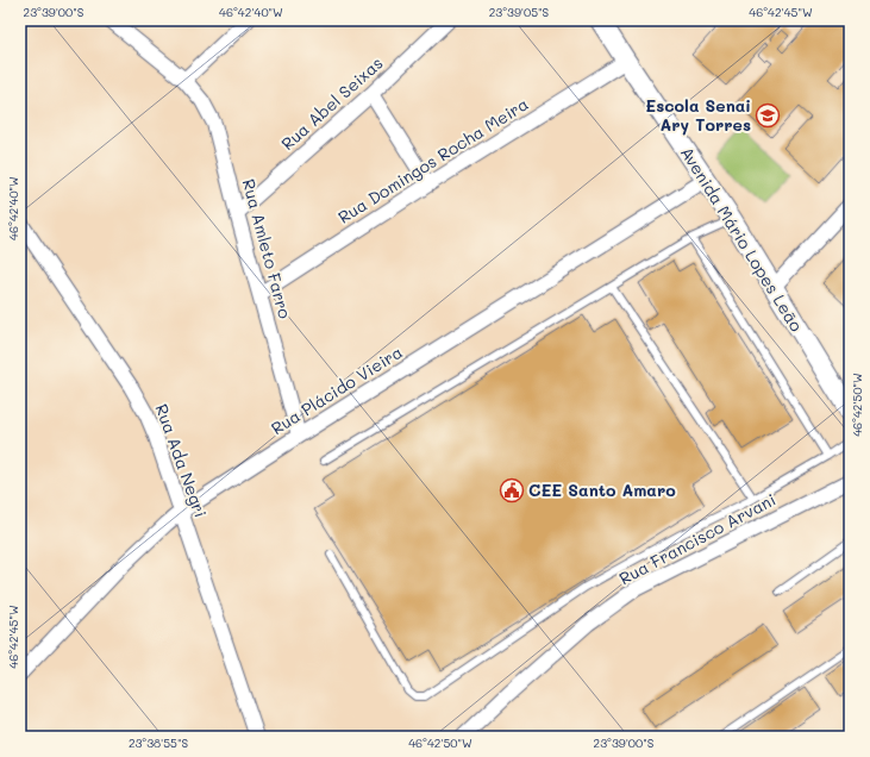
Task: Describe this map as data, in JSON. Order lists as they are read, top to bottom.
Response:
{
  "streets": {
    "street": [
      "Rua Abel Seixas",
      "Rua Domingos Rocha Meira",
      "Avenida Mário Lopes Leão",
      "Rua Amleto Farro",
      "Rua Plácido Vieira",
      "Rua Ada Negri",
      "Rua Francisco Arvani"
    ]
  },
  "crossings": [
    ["Rua Abel Seixas", "Rua Amleto Farro"],
    ["Rua Domingos Rocha Meira", "Avenida Mário Lopes Leão"],
    ["Rua Domingos Rocha Meira", "Rua Amleto Farro"],
    ["Avenida Mário Lopes Leão", "Rua Plácido Vieira"],
    ["Rua Amleto Farro", "Rua Plácido Vieira"],
    ["Rua Plácido Vieira", "Rua Ada Negri"]
  ],
  "places": {
    "school or university": ["Escola Senai Ary Torres"],
    "public building": ["CEE Santo Amaro"]
  },
  "coordinates": [
    "23°39'00\"S",
    "46°42'40\"W",
    "23°39'05\"S",
    "46°42'45\"W",
    "46°42'50\"W",
    "23°38'55\"S"
  ]
}
